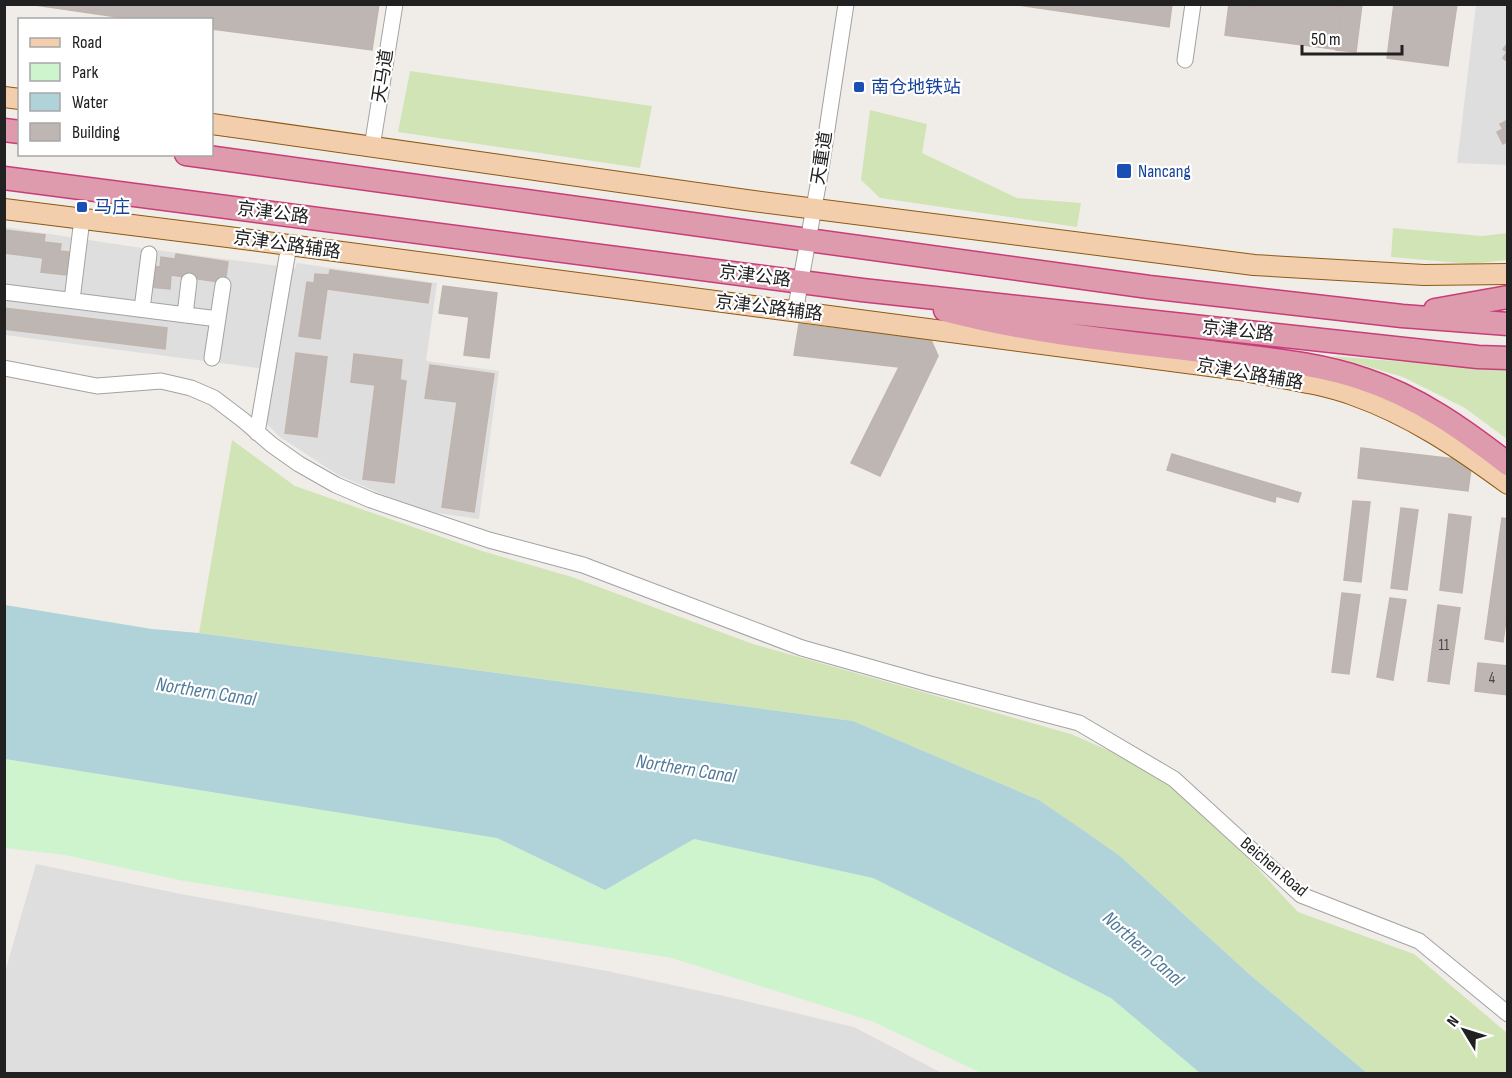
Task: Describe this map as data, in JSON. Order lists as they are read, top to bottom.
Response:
{
  "streets": {
    "highway": ["京津公路"],
    "main road": ["京津公路辅路"],
    "street": ["天马道", "天重道", "Beichen Road"]
  },
  "crossings": [
    ["天重道", "京津公路"],
    ["天重道", "京津公路辅路"]
  ],
  "water": ["Northern Canal"],
  "places": {
    "transit": ["南仓地铁站", "Nancang", "马庄"]
  },
  "house_numbers": ["11", "4"],
  "legend": [
    "Road",
    "Park",
    "Water",
    "Building"
  ],
  "scale_bar": "50 m",
  "north": "top left"
}
